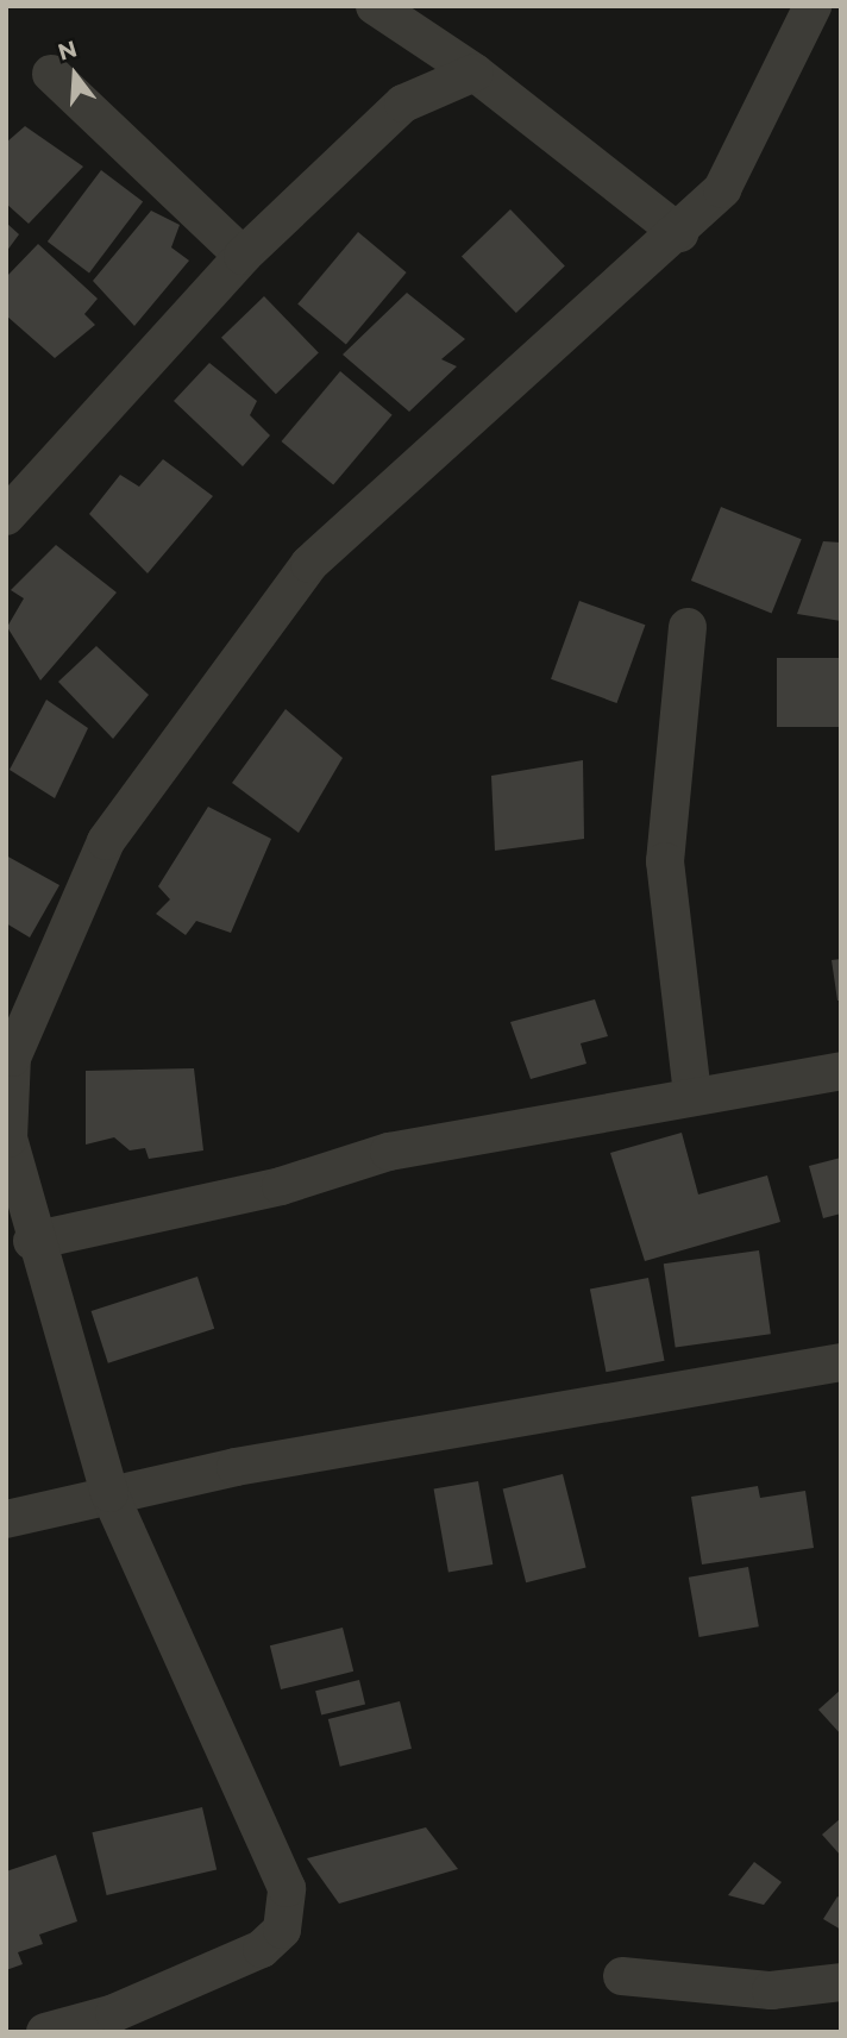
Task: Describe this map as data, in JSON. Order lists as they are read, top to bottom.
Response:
{
  "north": "top"
}
